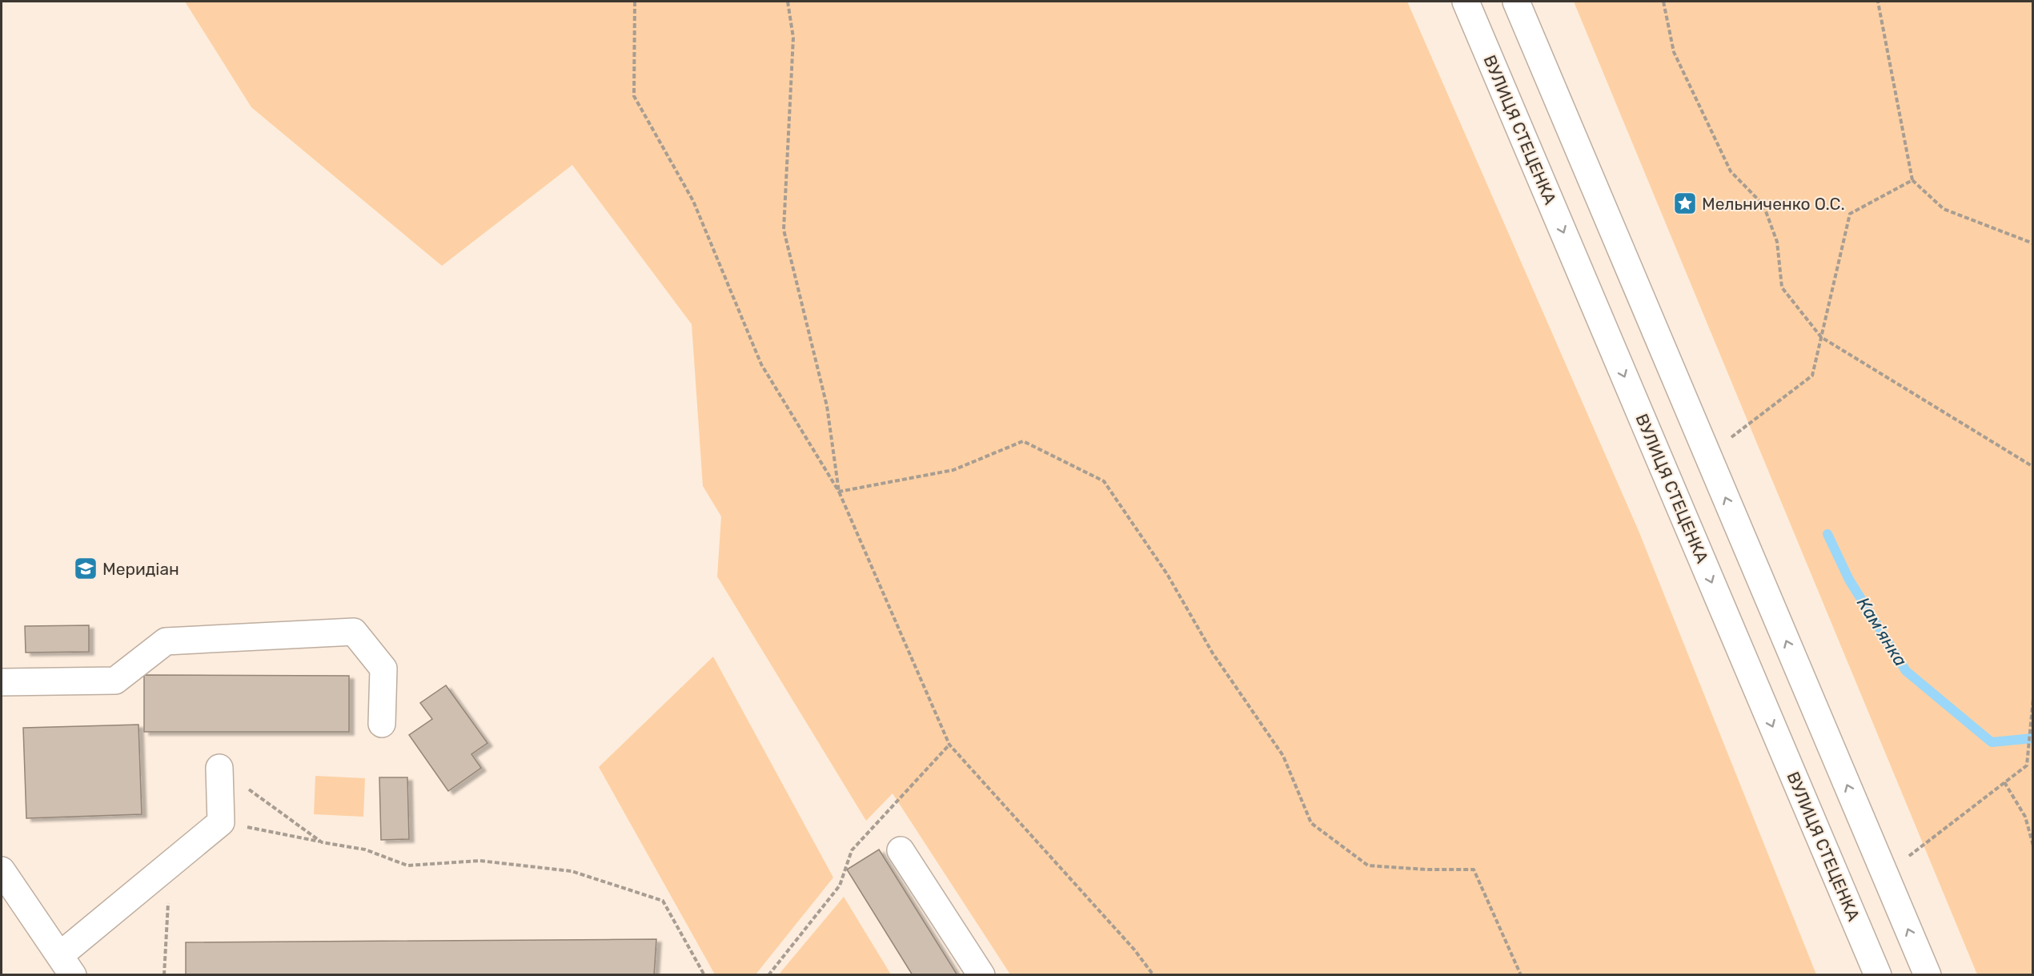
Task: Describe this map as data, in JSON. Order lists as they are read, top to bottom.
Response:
{
  "streets": {
    "main road": ["ВУЛИЦЯ СТЕЦЕНКА"]
  },
  "water": ["Кам'янка"],
  "places": {
    "place": ["Мельниченко О.С."],
    "school or university": ["Меридіан"]
  }
}
